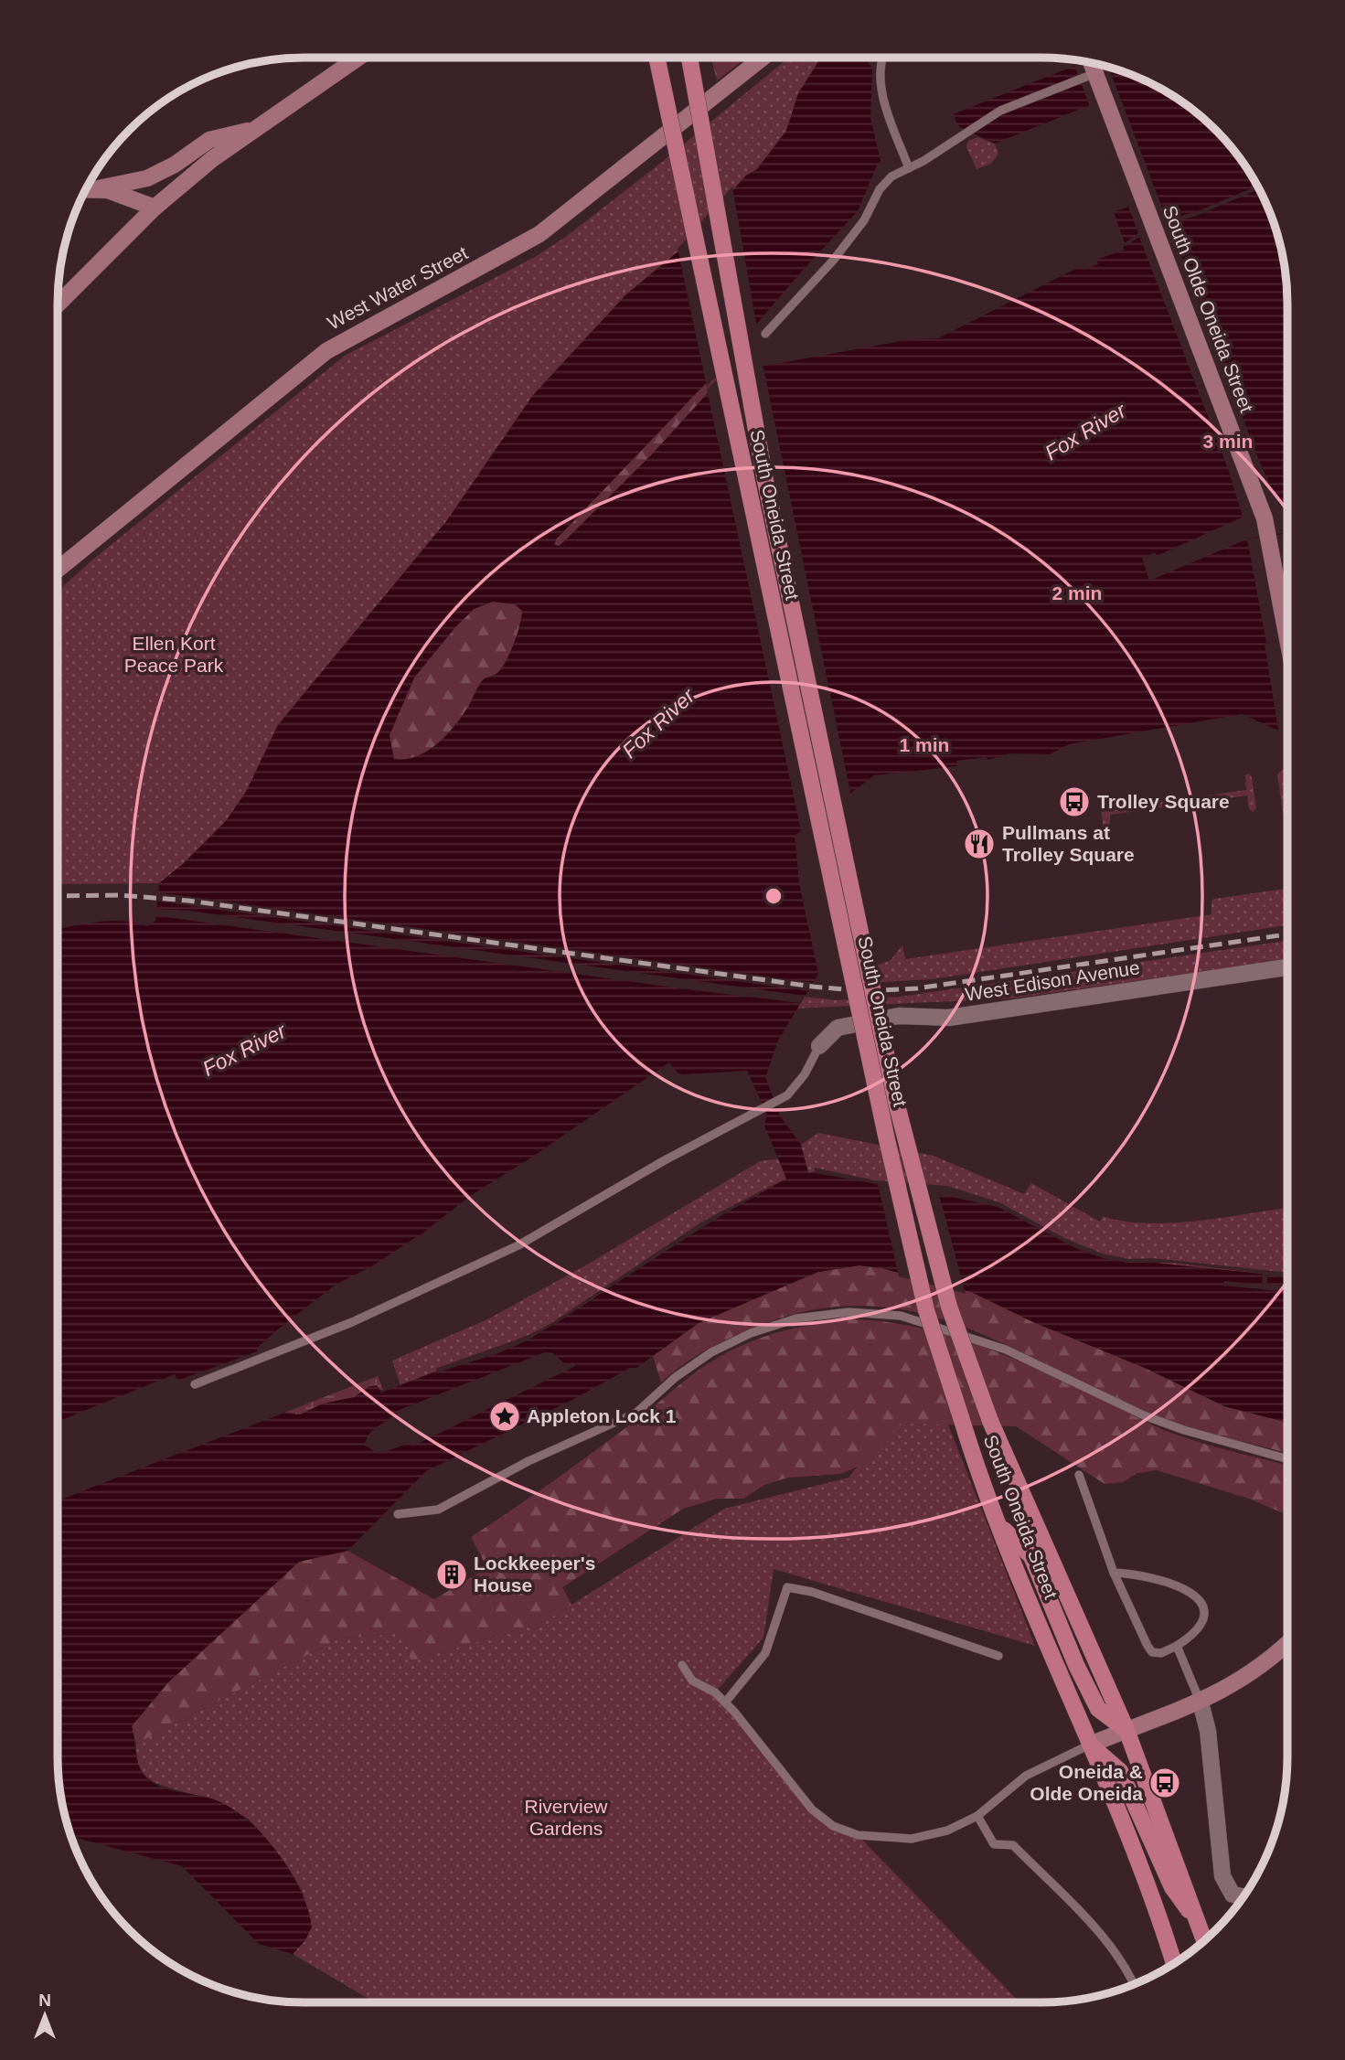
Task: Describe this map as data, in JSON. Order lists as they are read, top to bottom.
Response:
{
  "streets": {
    "main road": ["South Oneida Street"],
    "street": ["West Water Street", "South Olde Oneida Street", "West Edison Avenue"]
  },
  "water": ["Fox River"],
  "parks": ["Ellen Kort Peace Park", "Riverview Gardens"],
  "places": {
    "bus stop": ["Trolley Square", "Oneida & Olde Oneida"],
    "restaurant": ["Pullmans at Trolley Square"],
    "place": ["Appleton Lock 1"],
    "building": ["Lockkeeper's House"]
  },
  "north": "top",
  "rings": ["3 min", "2 min", "1 min"]
}
